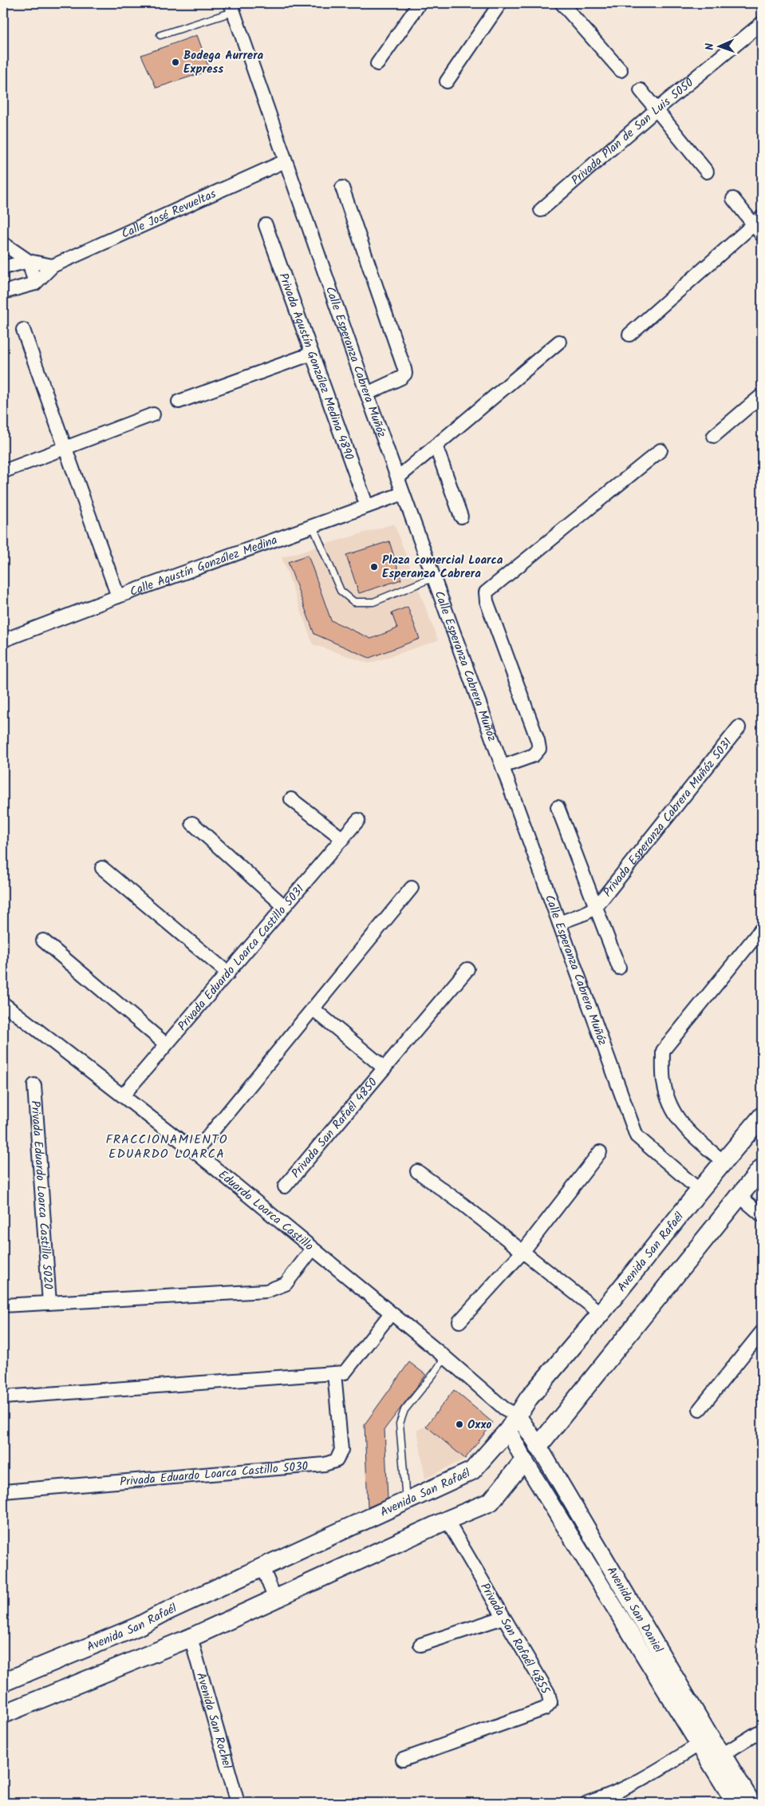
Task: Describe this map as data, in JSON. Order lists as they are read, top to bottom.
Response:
{
  "streets": {
    "main road": ["Avenida San Rafaél"],
    "street": [
      "Privada Plan de San Luis 5050",
      "Calle José Revueltas",
      "Calle Esperanza Cabrera Muñóz",
      "Privada Agustín González Medina 4890",
      "Calle Agustín González Medina",
      "Privada Esperanza Cabrera Muñóz 5031",
      "Privada Eduardo Loarca Castillo 5031",
      "Privada San Rafaél 4850",
      "Privada Eduardo Loarca Castillo 5020",
      "Eduardo Loarca Castillo",
      "Privada Eduardo Loarca Castillo 5030",
      "Avenida San Daniel",
      "Privada San Rafaél 4855",
      "Avenida San Rochel"
    ]
  },
  "crossings": [
    ["Calle José Revueltas", "Calle Esperanza Cabrera Muñóz"],
    ["Calle Esperanza Cabrera Muñóz", "Calle Agustín González Medina"],
    ["Calle Esperanza Cabrera Muñóz", "Privada Esperanza Cabrera Muñóz 5031"],
    ["Calle Esperanza Cabrera Muñóz", "Avenida San Rafaél"],
    ["Privada Agustín González Medina 4890", "Calle Agustín González Medina"],
    ["Privada Eduardo Loarca Castillo 5031", "Eduardo Loarca Castillo"],
    ["Eduardo Loarca Castillo", "Avenida San Rafaél"],
    ["Eduardo Loarca Castillo", "Avenida San Daniel"],
    ["Avenida San Rafaél", "Avenida San Daniel"]
  ],
  "districts": ["FRACCIONAMIENTO EDUARDO LOARCA"],
  "places": ["Bodega Aurrera Express", "Plaza comercial Loarca Esperanza Cabrera", "Oxxo"],
  "north": "left"
}
